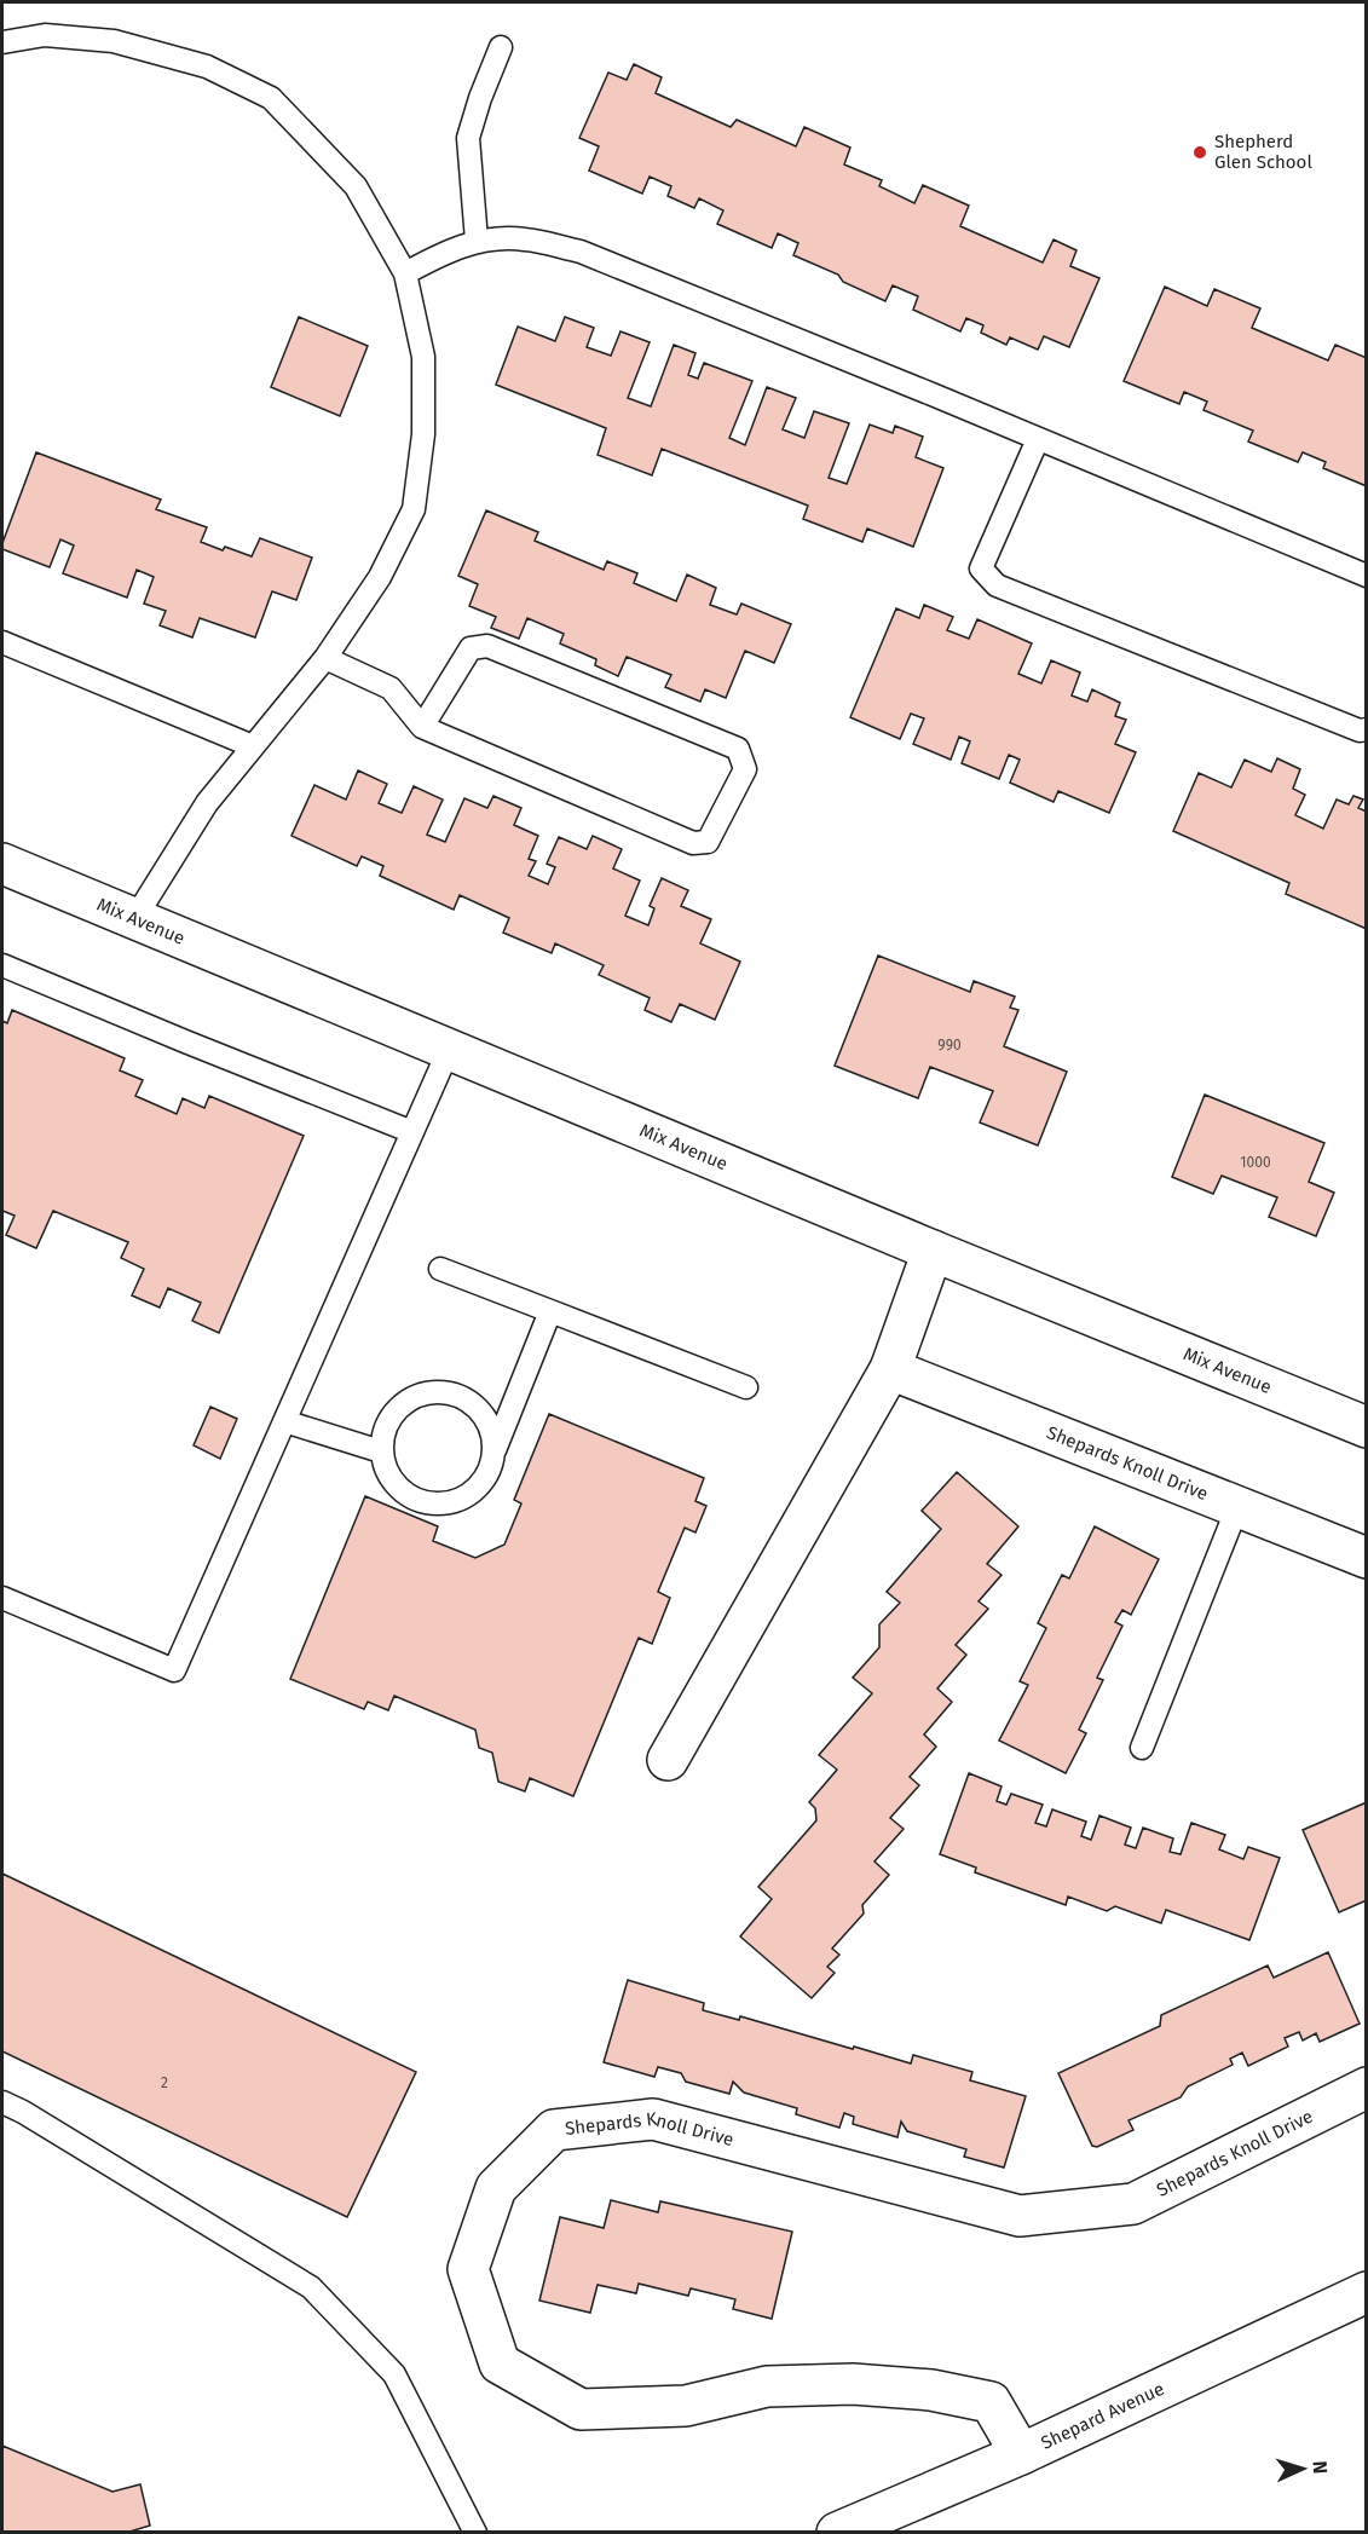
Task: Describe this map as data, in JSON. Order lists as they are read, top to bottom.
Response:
{
  "streets": {
    "street": ["Mix Avenue", "Shepards Knoll Drive", "Shepard Avenue"]
  },
  "crossings": [
    ["Shepards Knoll Drive", "Shepard Avenue"]
  ],
  "places": ["Shepherd Glen School"],
  "house_numbers": ["990", "1000", "2"],
  "north": "right"
}
